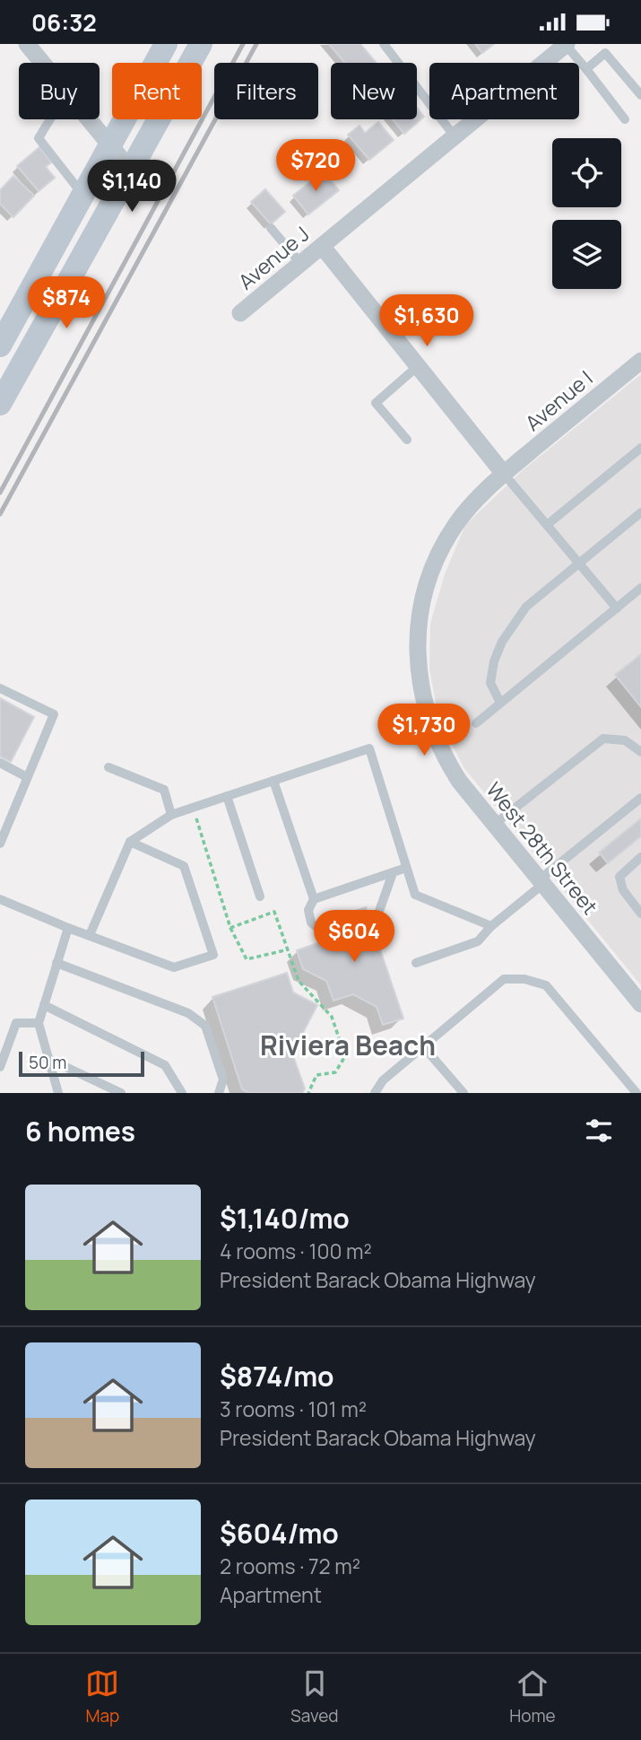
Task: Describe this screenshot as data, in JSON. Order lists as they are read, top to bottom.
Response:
{
  "streets": {
    "street": ["Avenue J", "Avenue I", "West 28th Street"]
  },
  "crossings": [
    ["Avenue I", "West 28th Street"]
  ],
  "districts": ["Riviera Beach"],
  "scale_bar": "50 m",
  "page": {
    "status": "06:32",
    "chip": [
      "Buy",
      "Rent",
      "Filters",
      "New",
      "Apartment"
    ],
    "price": [
      "$720",
      "$1,140",
      "$874",
      "$1,630",
      "$1,730",
      "$604"
    ],
    "scale": "50 m",
    "heading": "6 homes",
    "list": [
      {
        "name": "$1,140/mo",
        "note": "4 rooms · 100 m² · President Barack Obama Highway"
      },
      {
        "name": "$874/mo",
        "note": "3 rooms · 101 m² · President Barack Obama Highway"
      },
      {
        "name": "$604/mo",
        "note": "2 rooms · 72 m² · Apartment"
      }
    ],
    "tabs": ["Map", "Saved", "Home"]
  }
}
